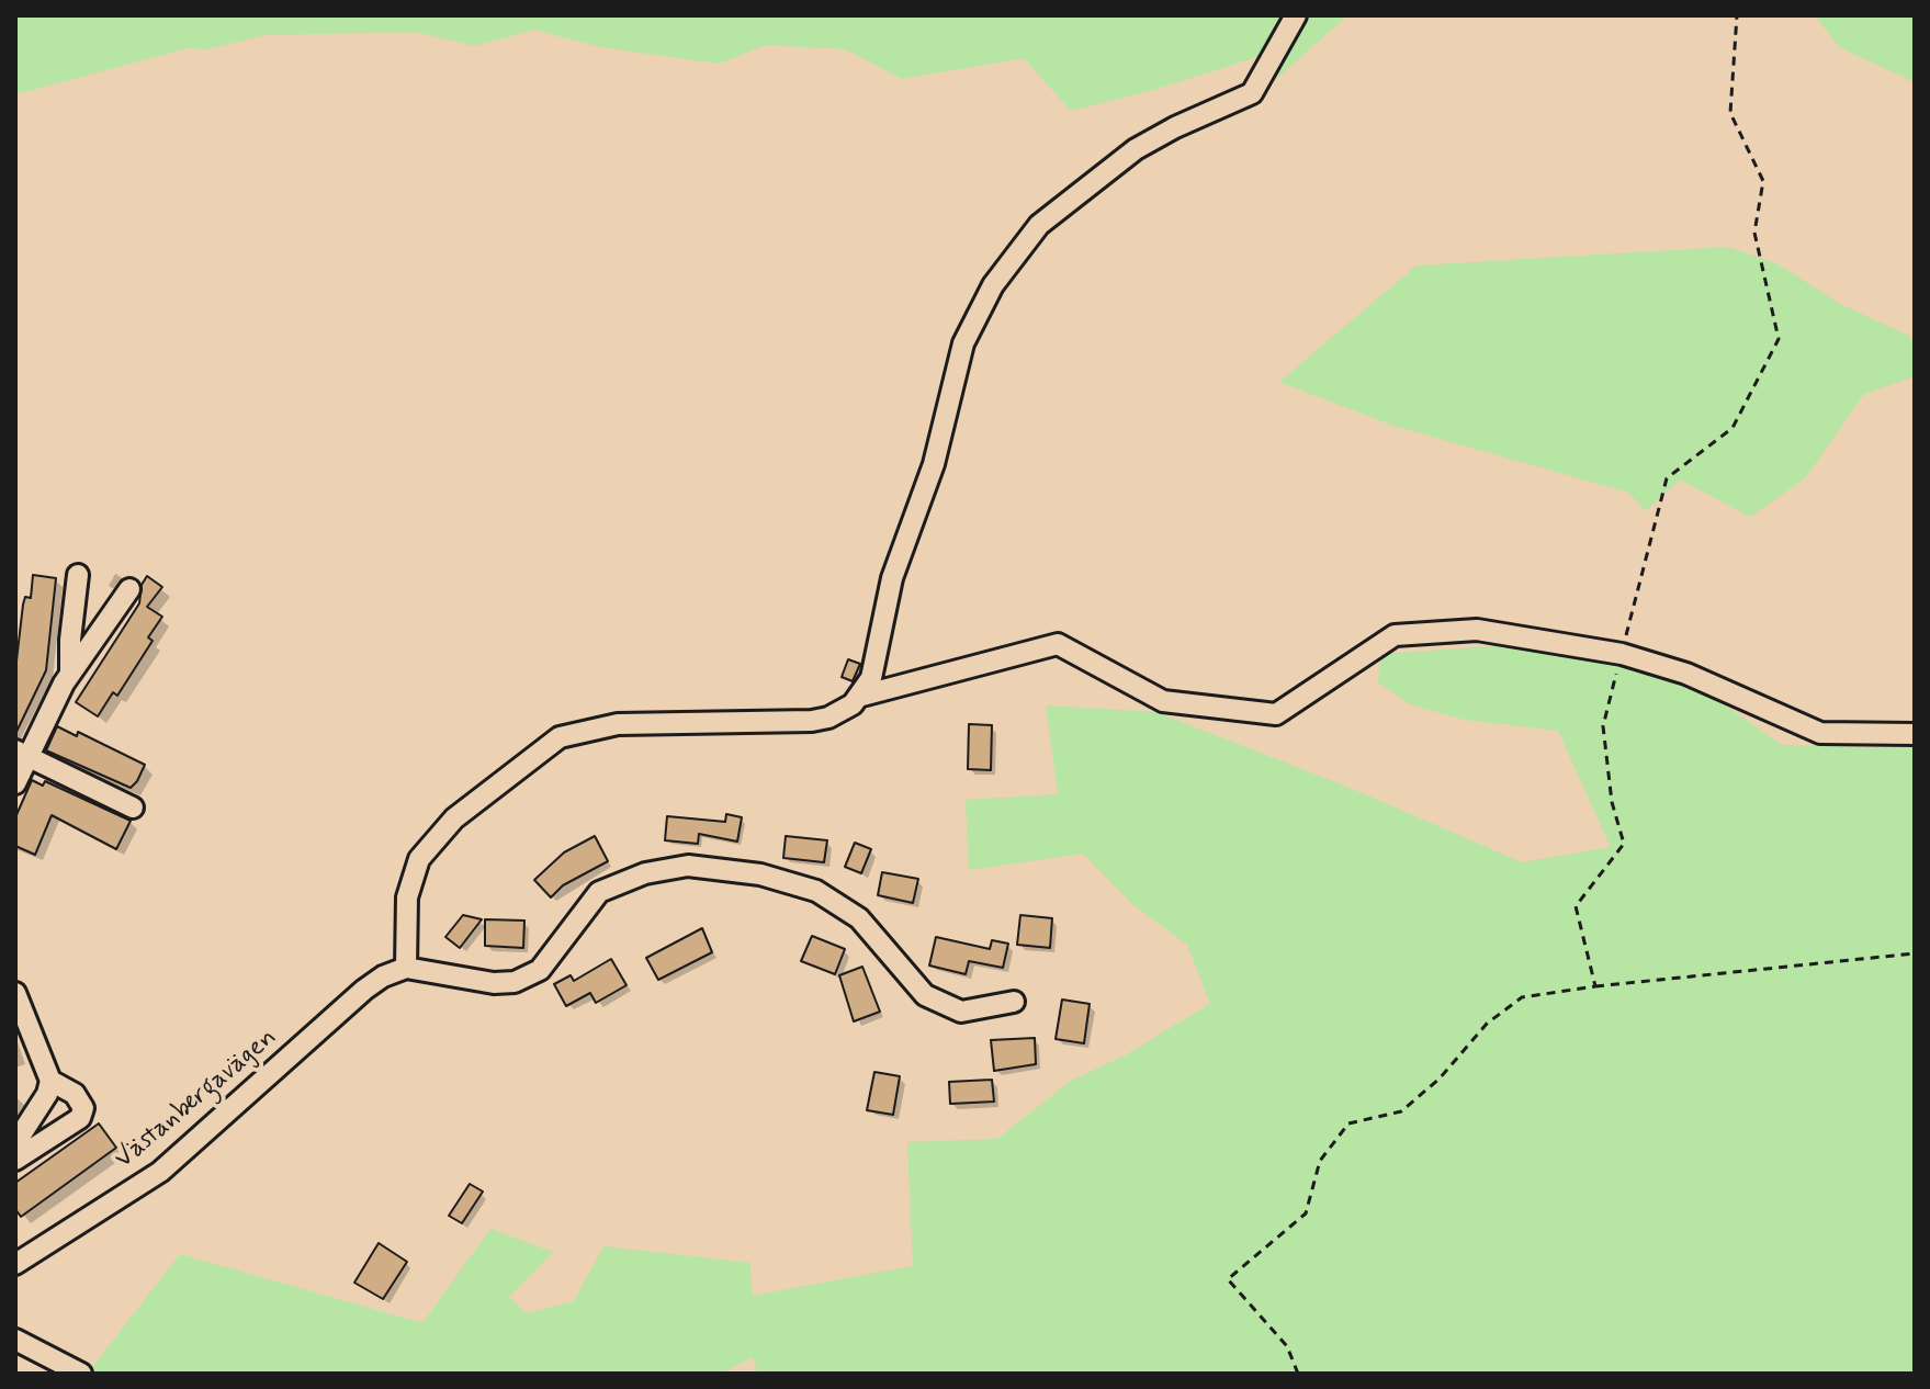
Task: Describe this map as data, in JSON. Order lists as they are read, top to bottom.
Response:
{
  "streets": {
    "street": ["Västanbergavägen"]
  }
}
